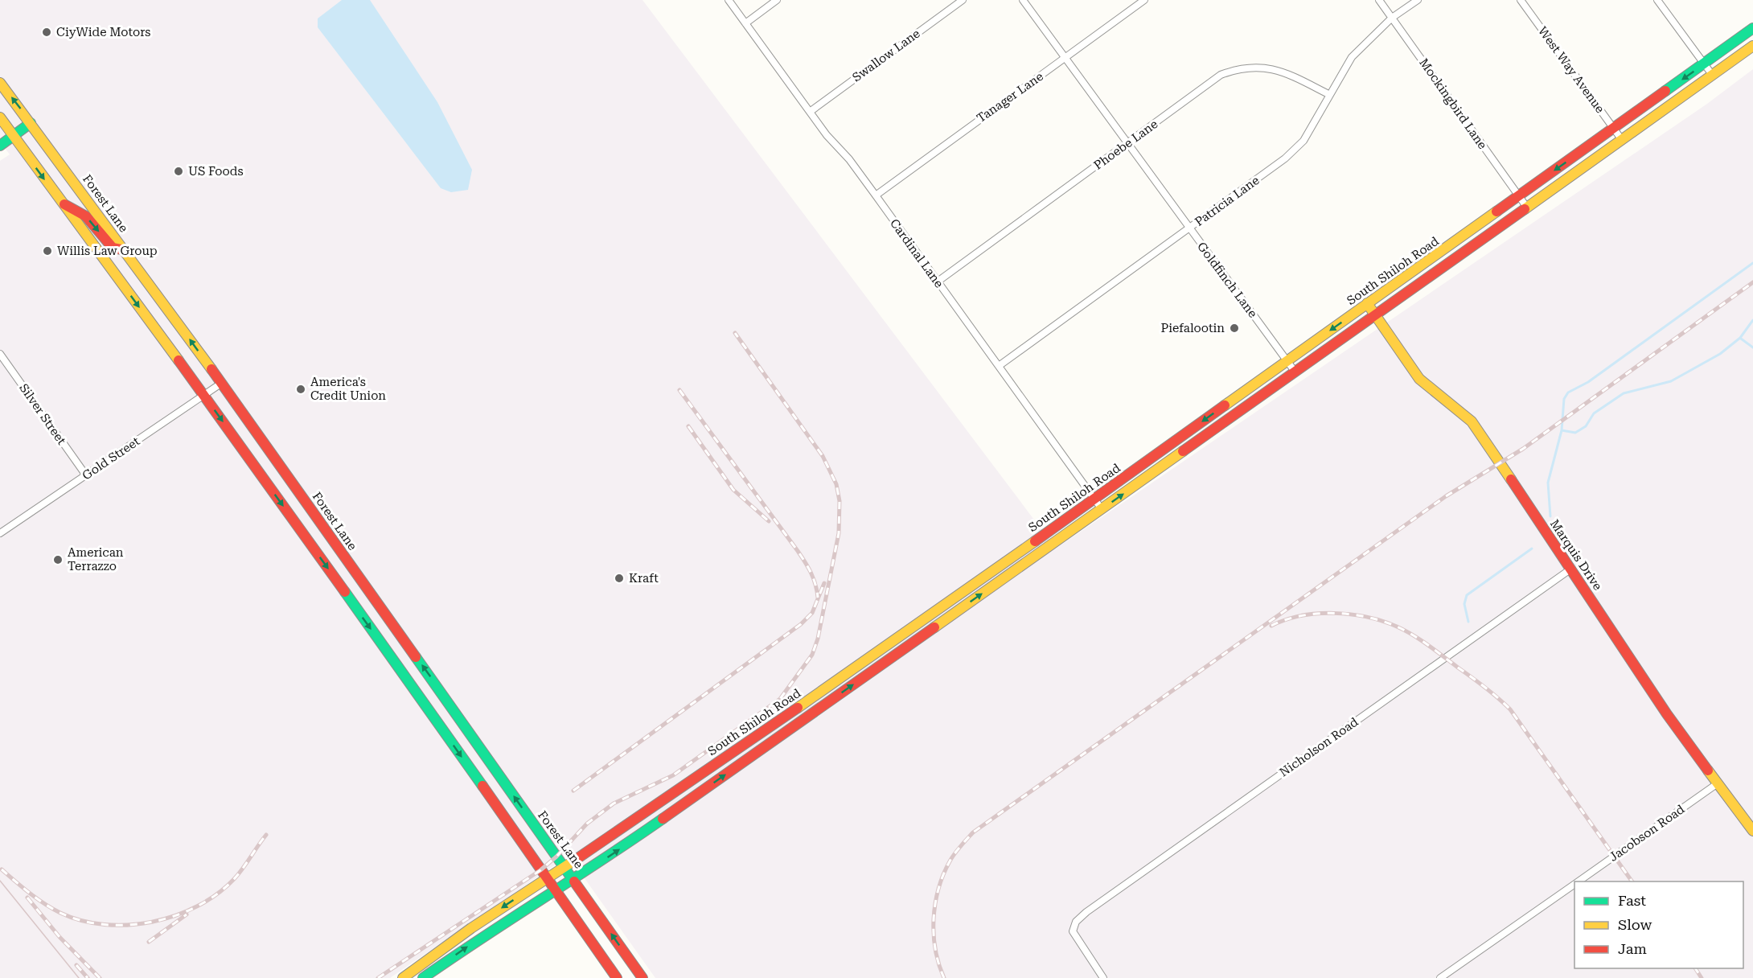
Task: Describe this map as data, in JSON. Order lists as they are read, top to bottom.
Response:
{
  "streets": {
    "main road": ["Forest Lane", "South Shiloh Road", "Marquis Drive"],
    "street": [
      "Swallow Lane",
      "West Way Avenue",
      "Tanager Lane",
      "Mockingbird Lane",
      "Phoebe Lane",
      "Patricia Lane",
      "Cardinal Lane",
      "Goldfinch Lane",
      "Silver Street",
      "Gold Street",
      "Nicholson Road",
      "Jacobson Road"
    ]
  },
  "crossings": [
    ["Swallow Lane", "Cardinal Lane"],
    ["West Way Avenue", "South Shiloh Road"],
    ["Tanager Lane", "Cardinal Lane"],
    ["Tanager Lane", "Goldfinch Lane"],
    ["Mockingbird Lane", "Patricia Lane"],
    ["Mockingbird Lane", "South Shiloh Road"],
    ["Phoebe Lane", "Patricia Lane"],
    ["Phoebe Lane", "Cardinal Lane"],
    ["Phoebe Lane", "Goldfinch Lane"],
    ["Patricia Lane", "Cardinal Lane"],
    ["Patricia Lane", "Goldfinch Lane"],
    ["Forest Lane", "South Shiloh Road"],
    ["Forest Lane", "Gold Street"],
    ["Cardinal Lane", "South Shiloh Road"],
    ["South Shiloh Road", "Goldfinch Lane"],
    ["South Shiloh Road", "Marquis Drive"],
    ["Silver Street", "Gold Street"],
    ["Marquis Drive", "Nicholson Road"],
    ["Marquis Drive", "Jacobson Road"]
  ],
  "places": [
    "CiyWide Motors",
    "US Foods",
    "Willis Law Group",
    "Piefalootin",
    "America's Credit Union",
    "American Terrazzo",
    "Kraft"
  ],
  "legend": ["Fast", "Slow", "Jam"]
}
